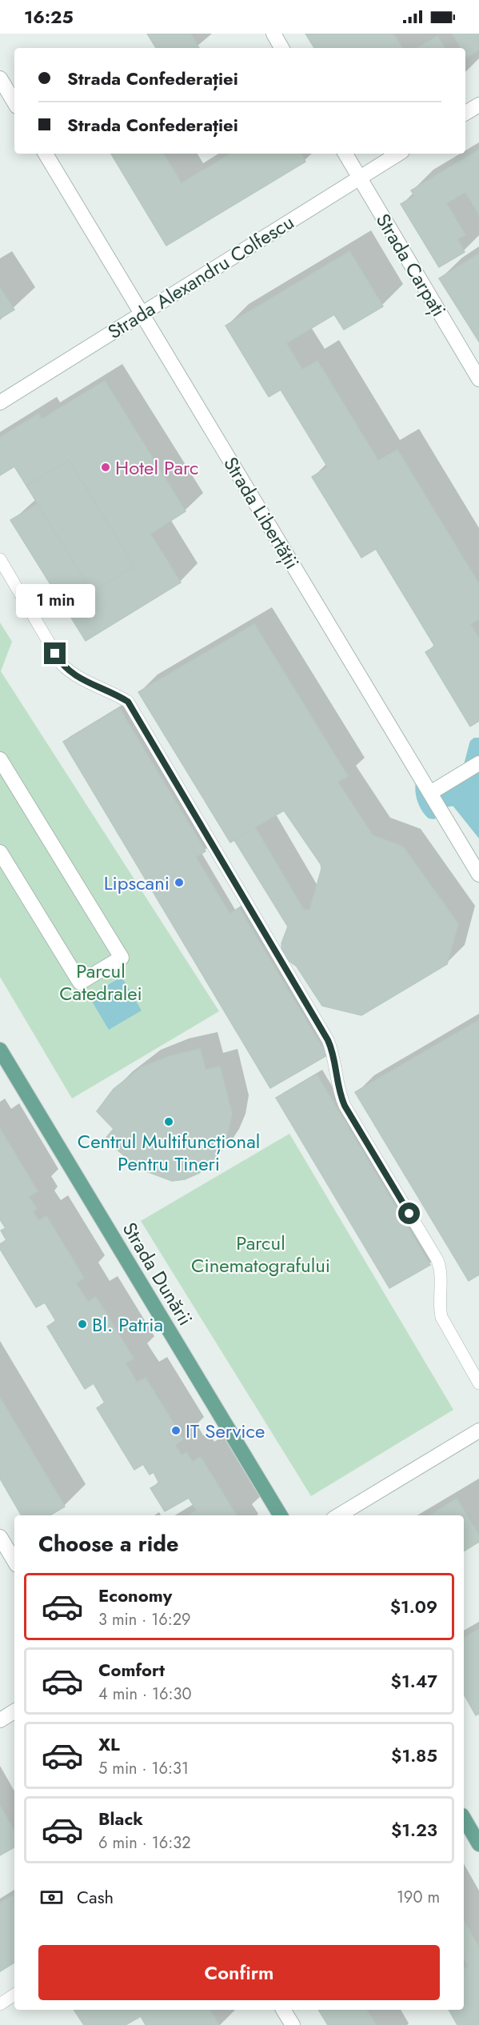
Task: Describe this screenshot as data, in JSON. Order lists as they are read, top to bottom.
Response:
{
  "streets": {
    "main road": ["Strada Dunării"],
    "street": ["Strada Carpați", "Strada Alexandru Colfescu", "Strada Libertății"]
  },
  "crossings": [
    ["Strada Carpați", "Strada Alexandru Colfescu"],
    ["Strada Alexandru Colfescu", "Strada Libertății"]
  ],
  "parks": ["Parcul Catedralei", "Parcul Cinematografului"],
  "places": [
    "Hotel Parc",
    "Lipscani",
    "Centrul Multifuncțional Pentru Tineri",
    "Bl. Patria",
    "IT Service"
  ],
  "page": {
    "status": "16:25",
    "banner": ["Strada Confederației", "Strada Confederației"],
    "bubble": "1 min",
    "heading": "Choose a ride",
    "list": [
      {
        "name": "Economy",
        "note": "3 min · 16:29",
        "value": "$1.09"
      },
      {
        "name": "Comfort",
        "note": "4 min · 16:30",
        "value": "$1.47"
      },
      {
        "name": "XL",
        "note": "5 min · 16:31",
        "value": "$1.85"
      },
      {
        "name": "Black",
        "note": "6 min · 16:32",
        "value": "$1.23"
      }
    ],
    "pay": ["Cash", "190 m"],
    "buttons": "Confirm"
  }
}
